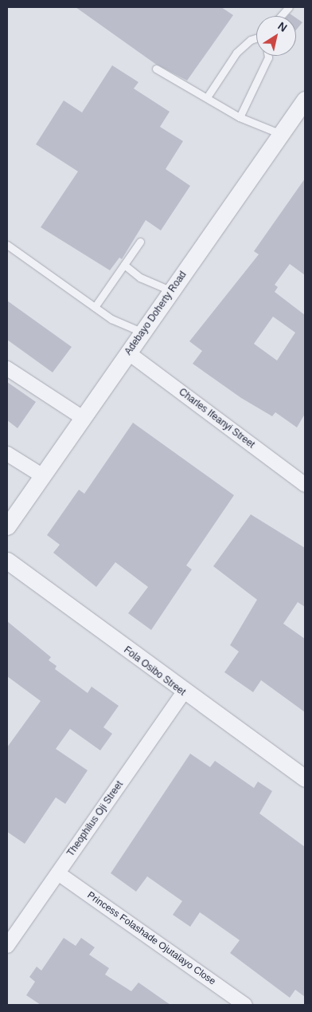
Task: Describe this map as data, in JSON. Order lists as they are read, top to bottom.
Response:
{
  "streets": {
    "street": [
      "Adebayo Doherty Road",
      "Charles Ifeanyi Street",
      "Fola Osibo Street",
      "Theophilus Oji Street",
      "Princess Folashade Ojutalayo Close"
    ]
  },
  "crossings": [
    ["Adebayo Doherty Road", "Charles Ifeanyi Street"],
    ["Fola Osibo Street", "Theophilus Oji Street"],
    ["Theophilus Oji Street", "Princess Folashade Ojutalayo Close"]
  ],
  "north": "top right"
}
